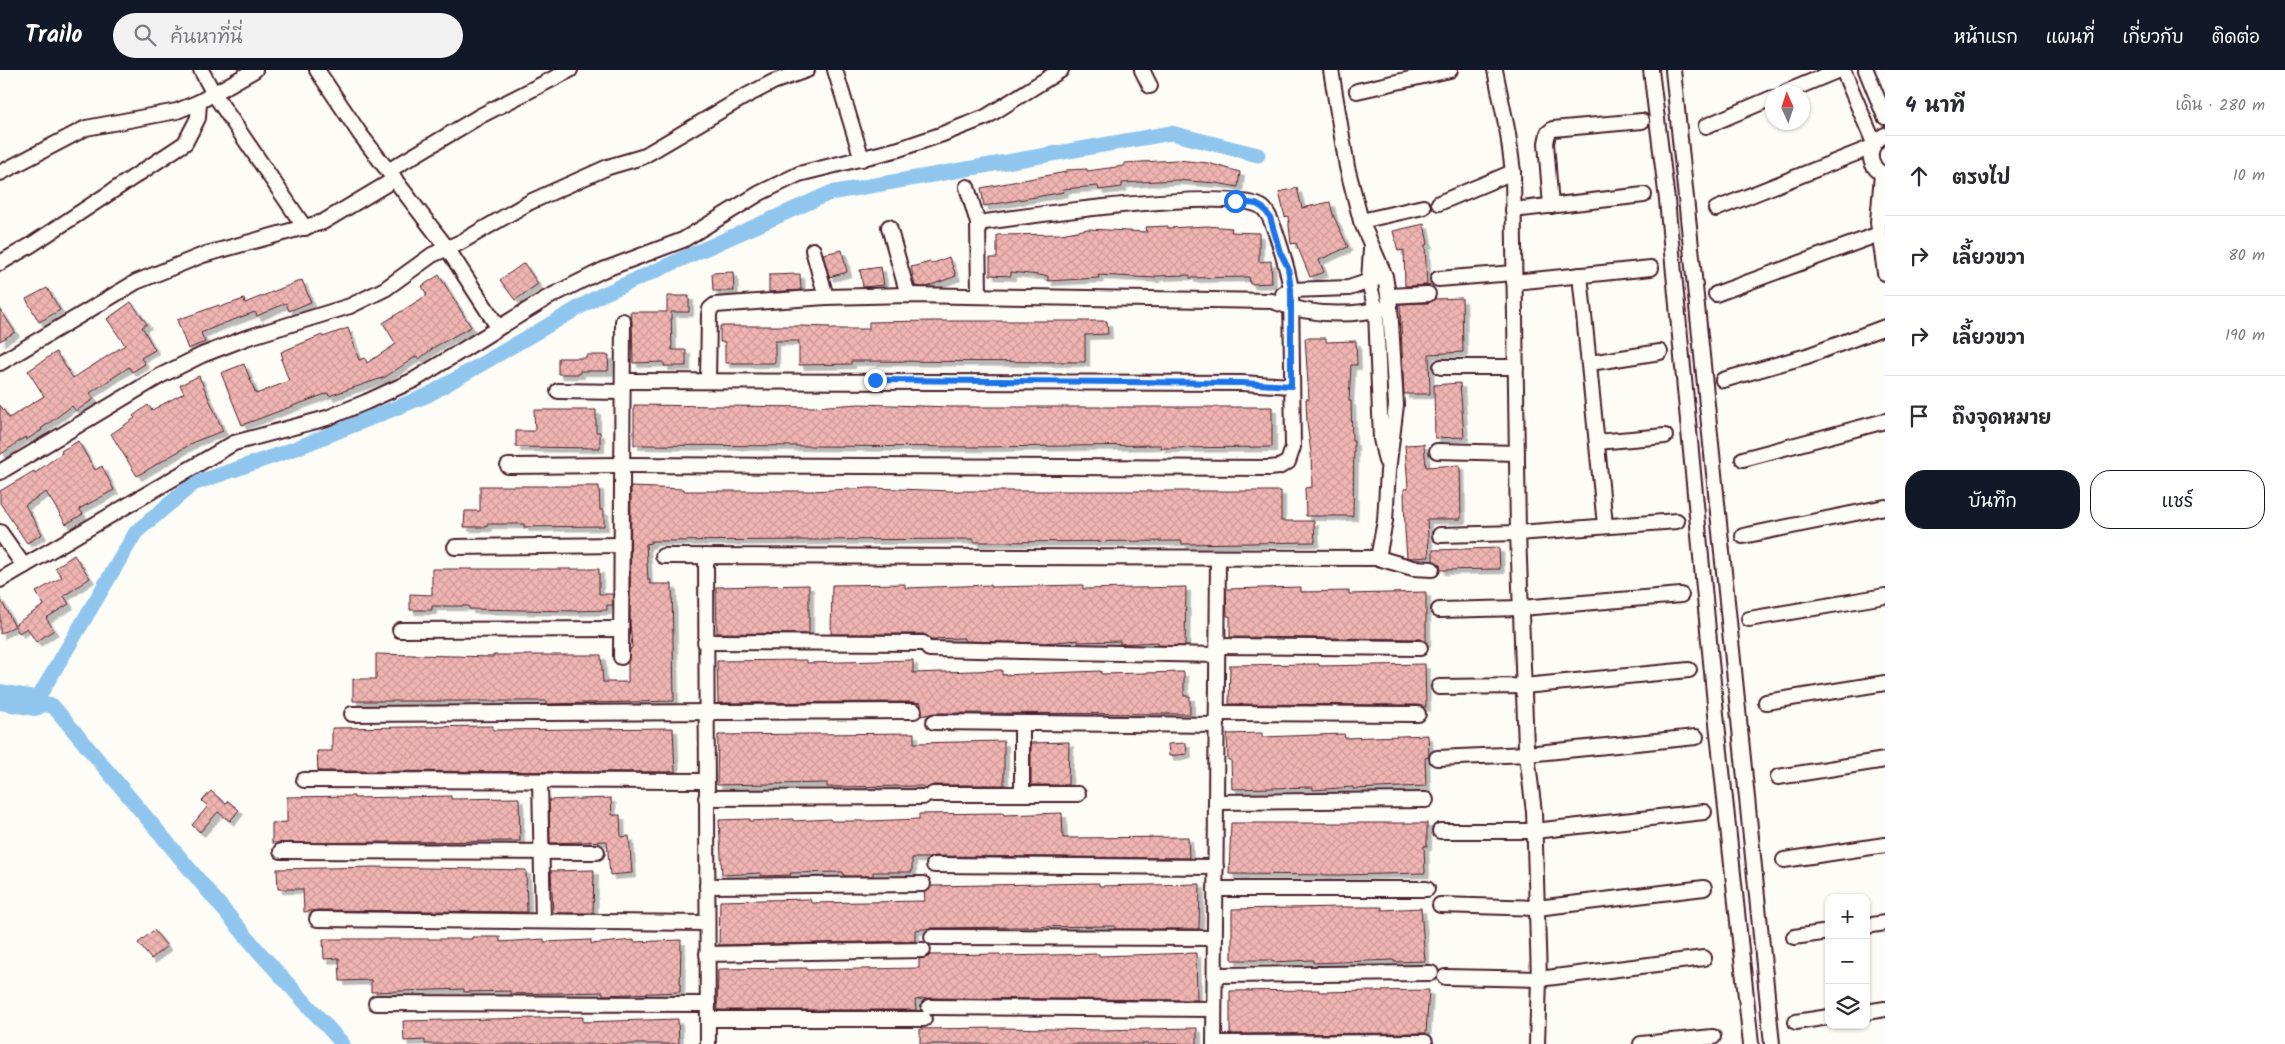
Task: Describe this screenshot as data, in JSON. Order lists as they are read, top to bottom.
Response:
{
  "north": "top",
  "page": {
    "header": "Trailo",
    "search": "ค้นหาที่นี่",
    "nav": [
      "หน้าแรก",
      "แผนที่",
      "เกี่ยวกับ",
      "ติดต่อ"
    ],
    "heading": ["4 นาที", "เดิน · 280 m"],
    "list": [
      ["ตรงไป", "10 m"],
      ["เลี้ยวขวา", "80 m"],
      ["เลี้ยวขวา", "190 m"],
      "ถึงจุดหมาย"
    ],
    "buttons": ["บันทึก", "แชร์"],
    "map_buttons": ["+", "−"]
  }
}
